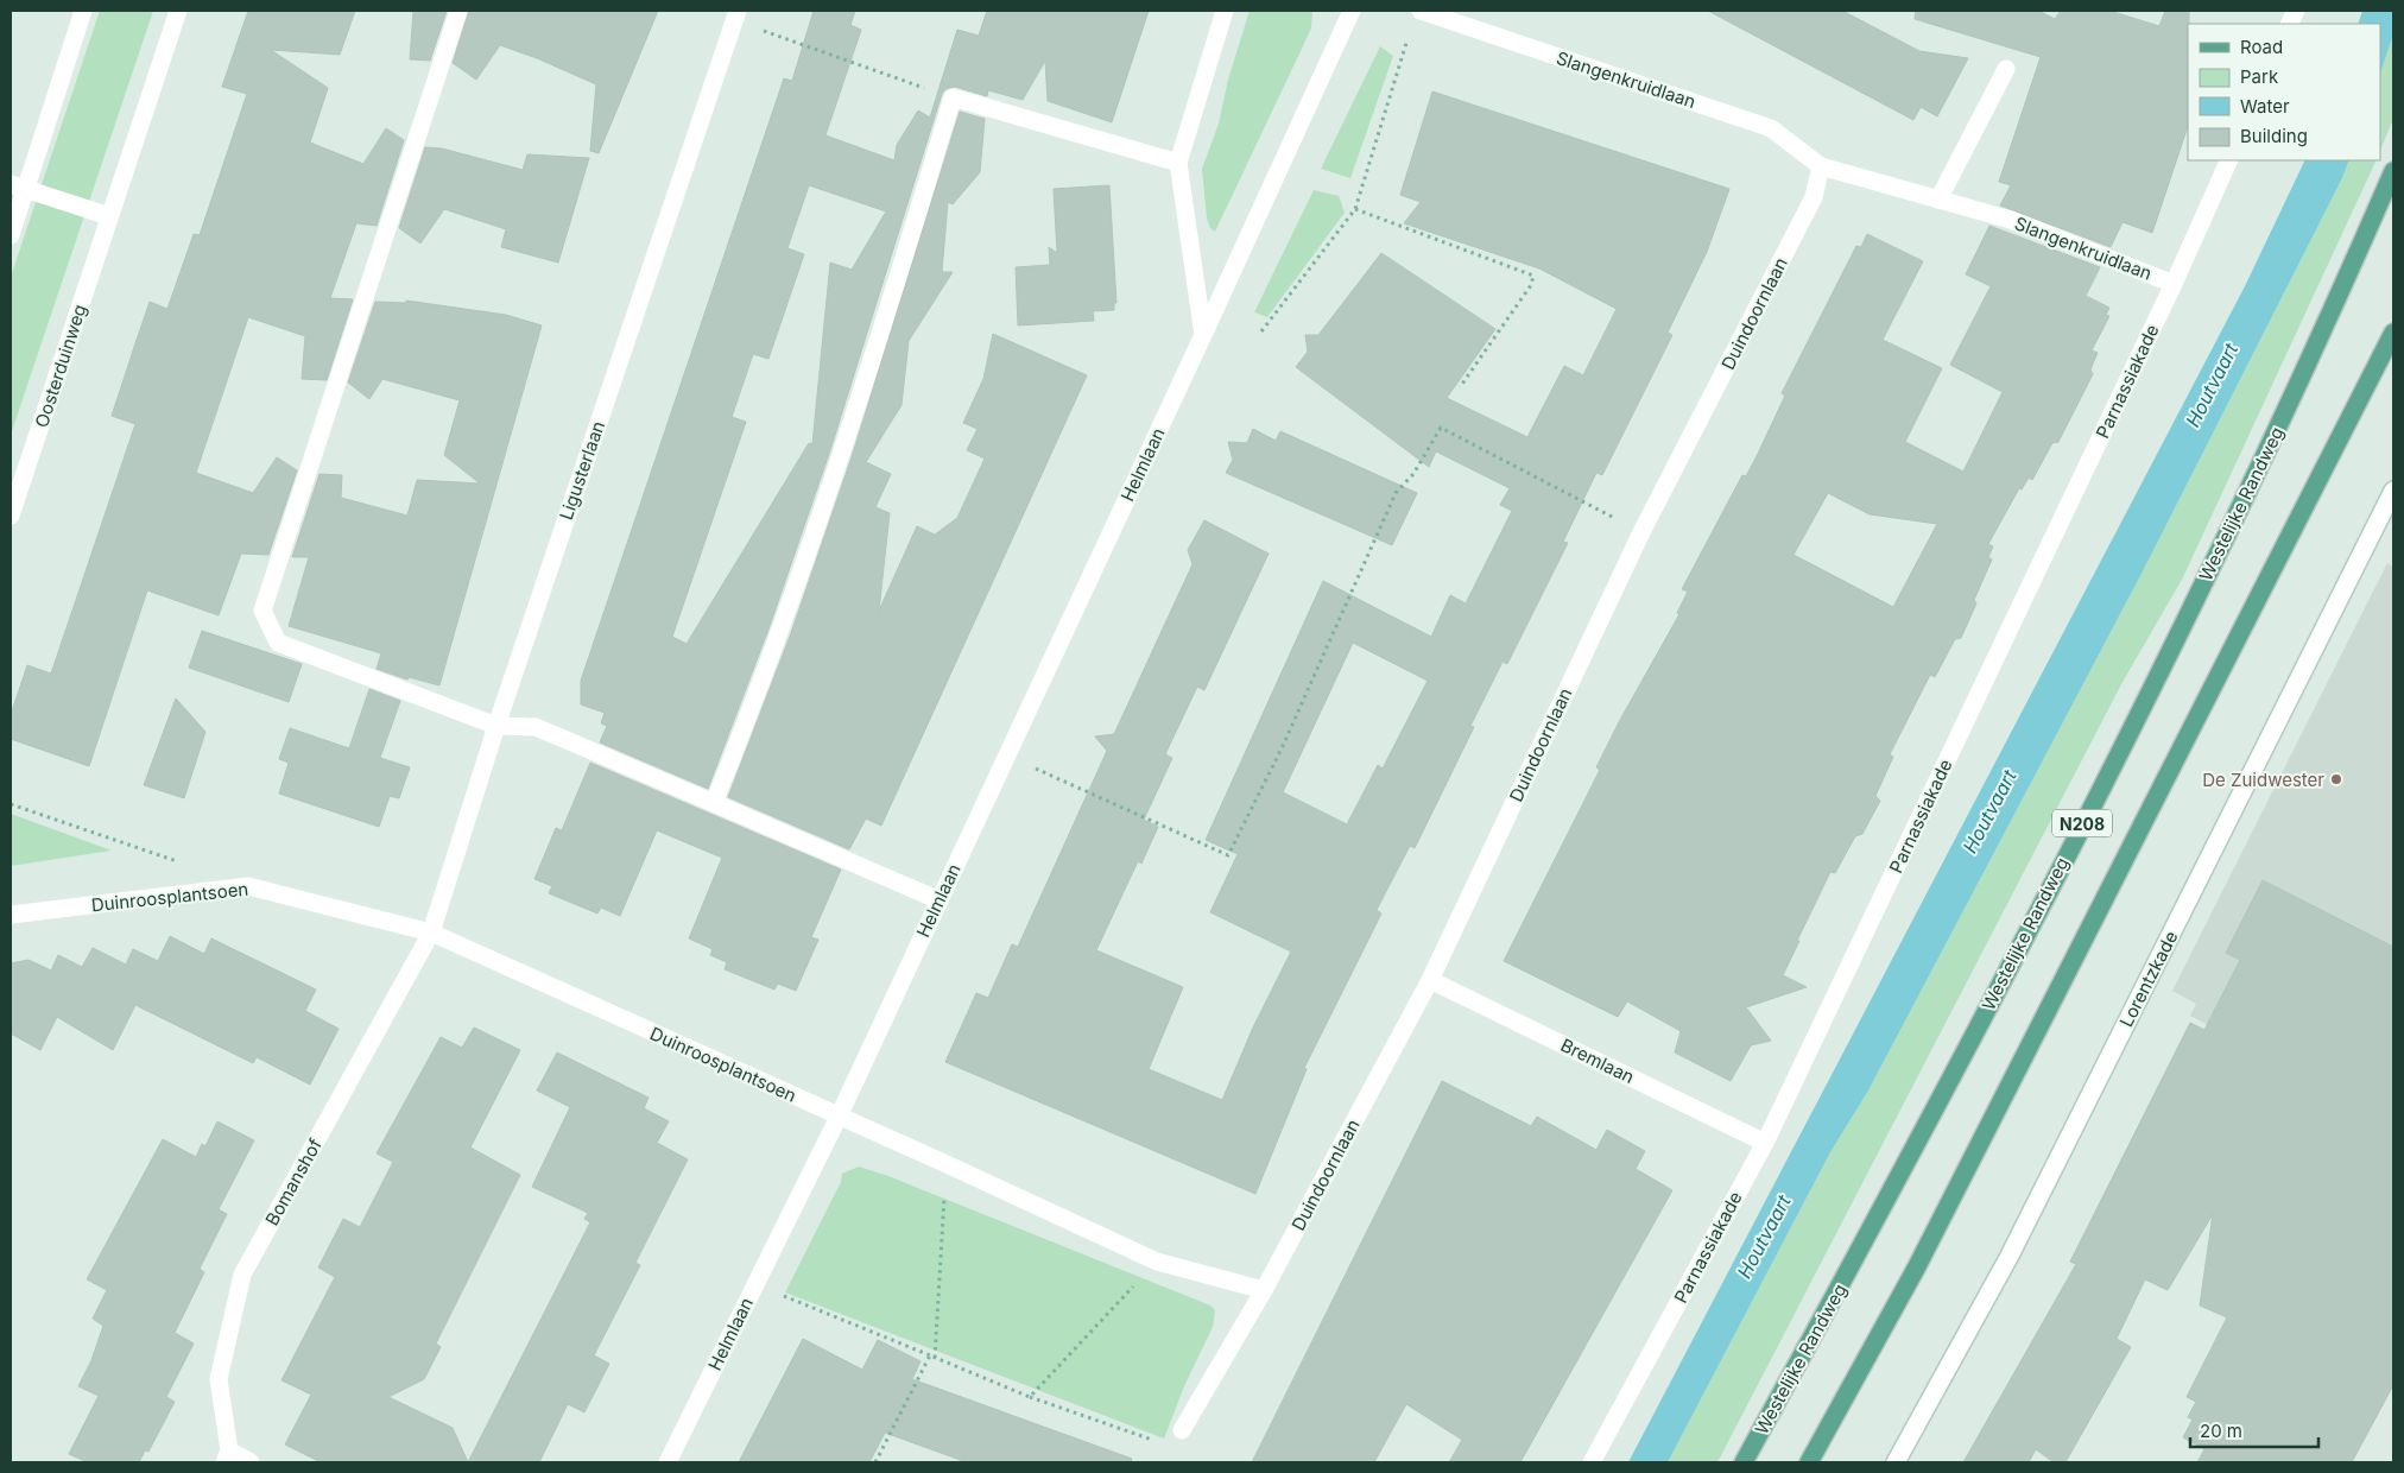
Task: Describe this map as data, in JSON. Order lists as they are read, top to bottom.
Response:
{
  "streets": {
    "main road": ["Westelijke Randweg", "N208"],
    "street": [
      "Slangenkruidlaan",
      "Duindoornlaan",
      "Oosterduinweg",
      "Parnassiakade",
      "Helmlaan",
      "Ligusterlaan",
      "Duinroosplantsoen",
      "Lorentzkade",
      "Bremlaan",
      "Bomanshof"
    ]
  },
  "crossings": [
    ["Slangenkruidlaan", "Duindoornlaan"],
    ["Slangenkruidlaan", "Parnassiakade"],
    ["Duindoornlaan", "Duinroosplantsoen"],
    ["Duindoornlaan", "Bremlaan"],
    ["Parnassiakade", "Bremlaan"],
    ["Helmlaan", "Duinroosplantsoen"],
    ["Ligusterlaan", "Duinroosplantsoen"],
    ["Ligusterlaan", "Bomanshof"],
    ["Duinroosplantsoen", "Bomanshof"]
  ],
  "water": ["Houtvaart"],
  "places": ["De Zuidwester"],
  "legend": [
    "Road",
    "Park",
    "Water",
    "Building"
  ],
  "scale_bar": "20 m"
}
